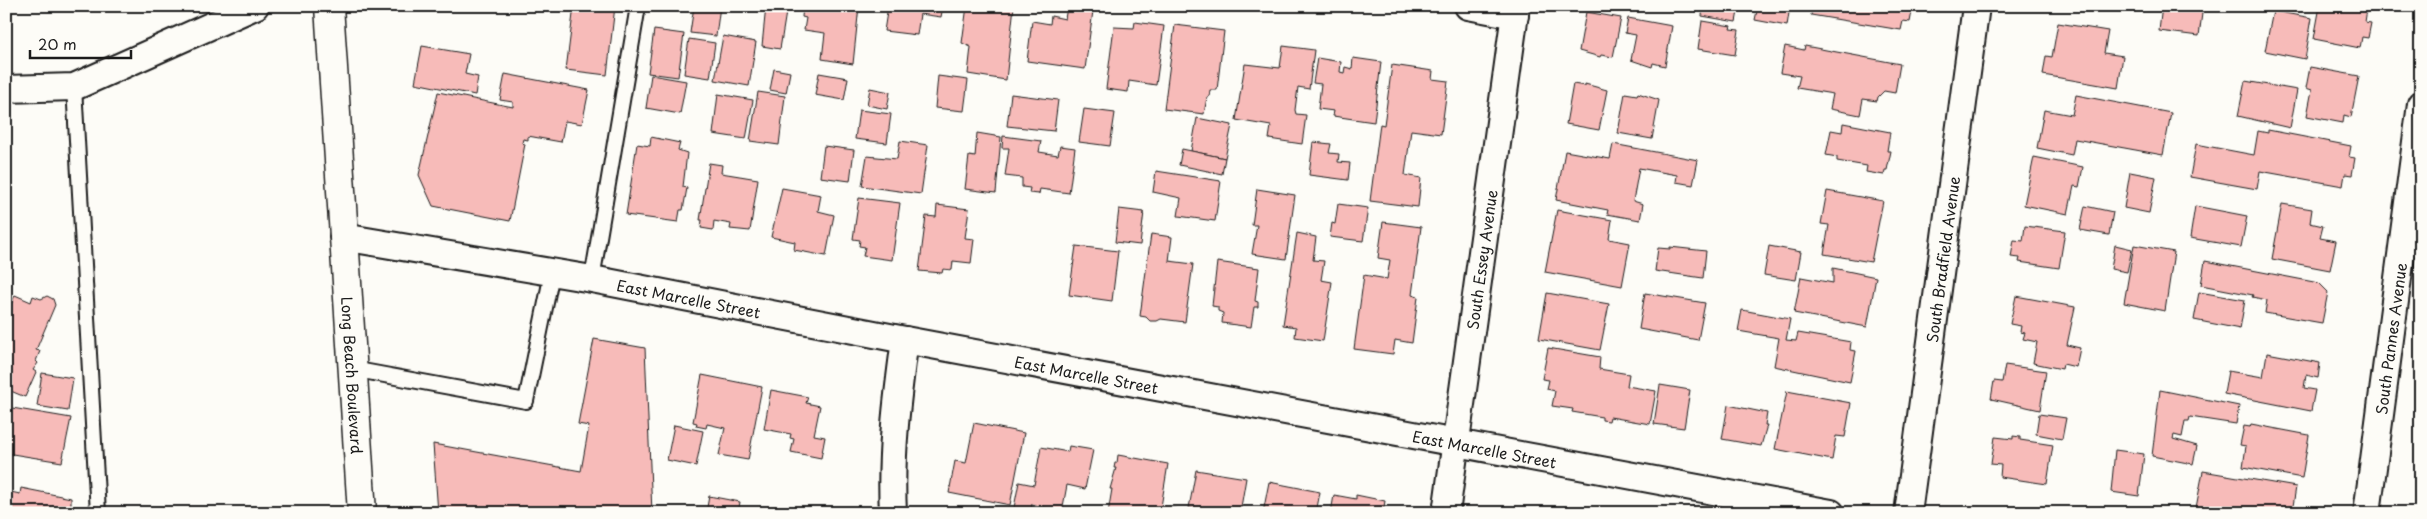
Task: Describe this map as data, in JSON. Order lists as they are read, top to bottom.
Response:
{
  "streets": {
    "main road": ["Long Beach Boulevard"],
    "street": [
      "South Essey Avenue",
      "South Bradfield Avenue",
      "East Marcelle Street",
      "South Pannes Avenue"
    ]
  },
  "crossings": [
    ["South Essey Avenue", "East Marcelle Street"],
    ["East Marcelle Street", "Long Beach Boulevard"]
  ],
  "scale_bar": "20 m"
}
